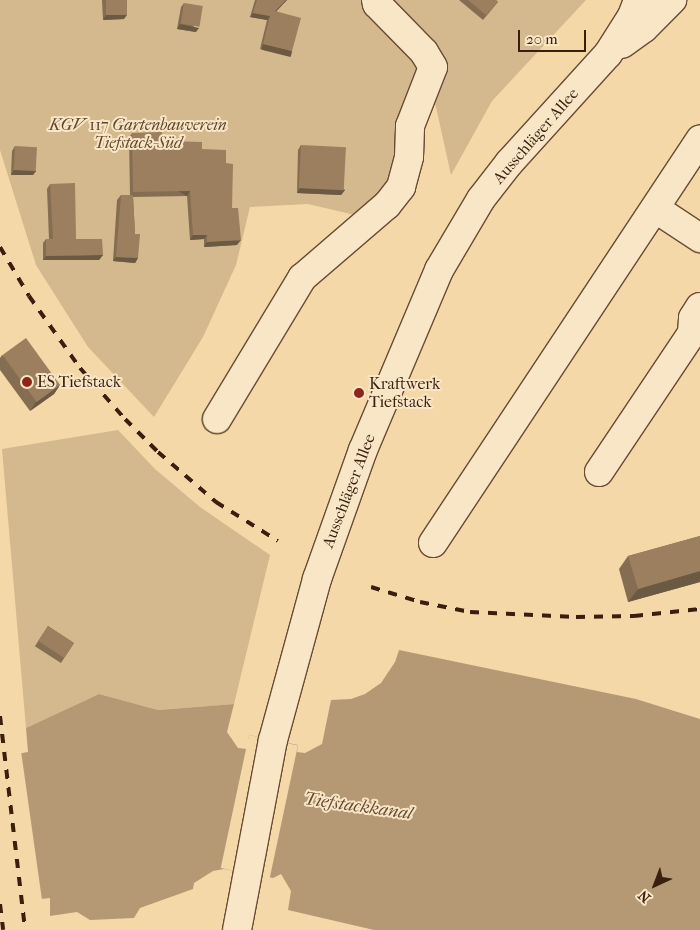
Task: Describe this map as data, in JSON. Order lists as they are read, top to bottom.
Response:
{
  "streets": {
    "street": ["Ausschläger Allee"]
  },
  "water": ["Tiefstackkanal"],
  "parks": ["KGV 117 Gartenbauverein Tiefstack-Süd"],
  "places": ["ES Tiefstack", "Kraftwerk Tiefstack"],
  "scale_bar": "20 m",
  "north": "bottom left"
}
